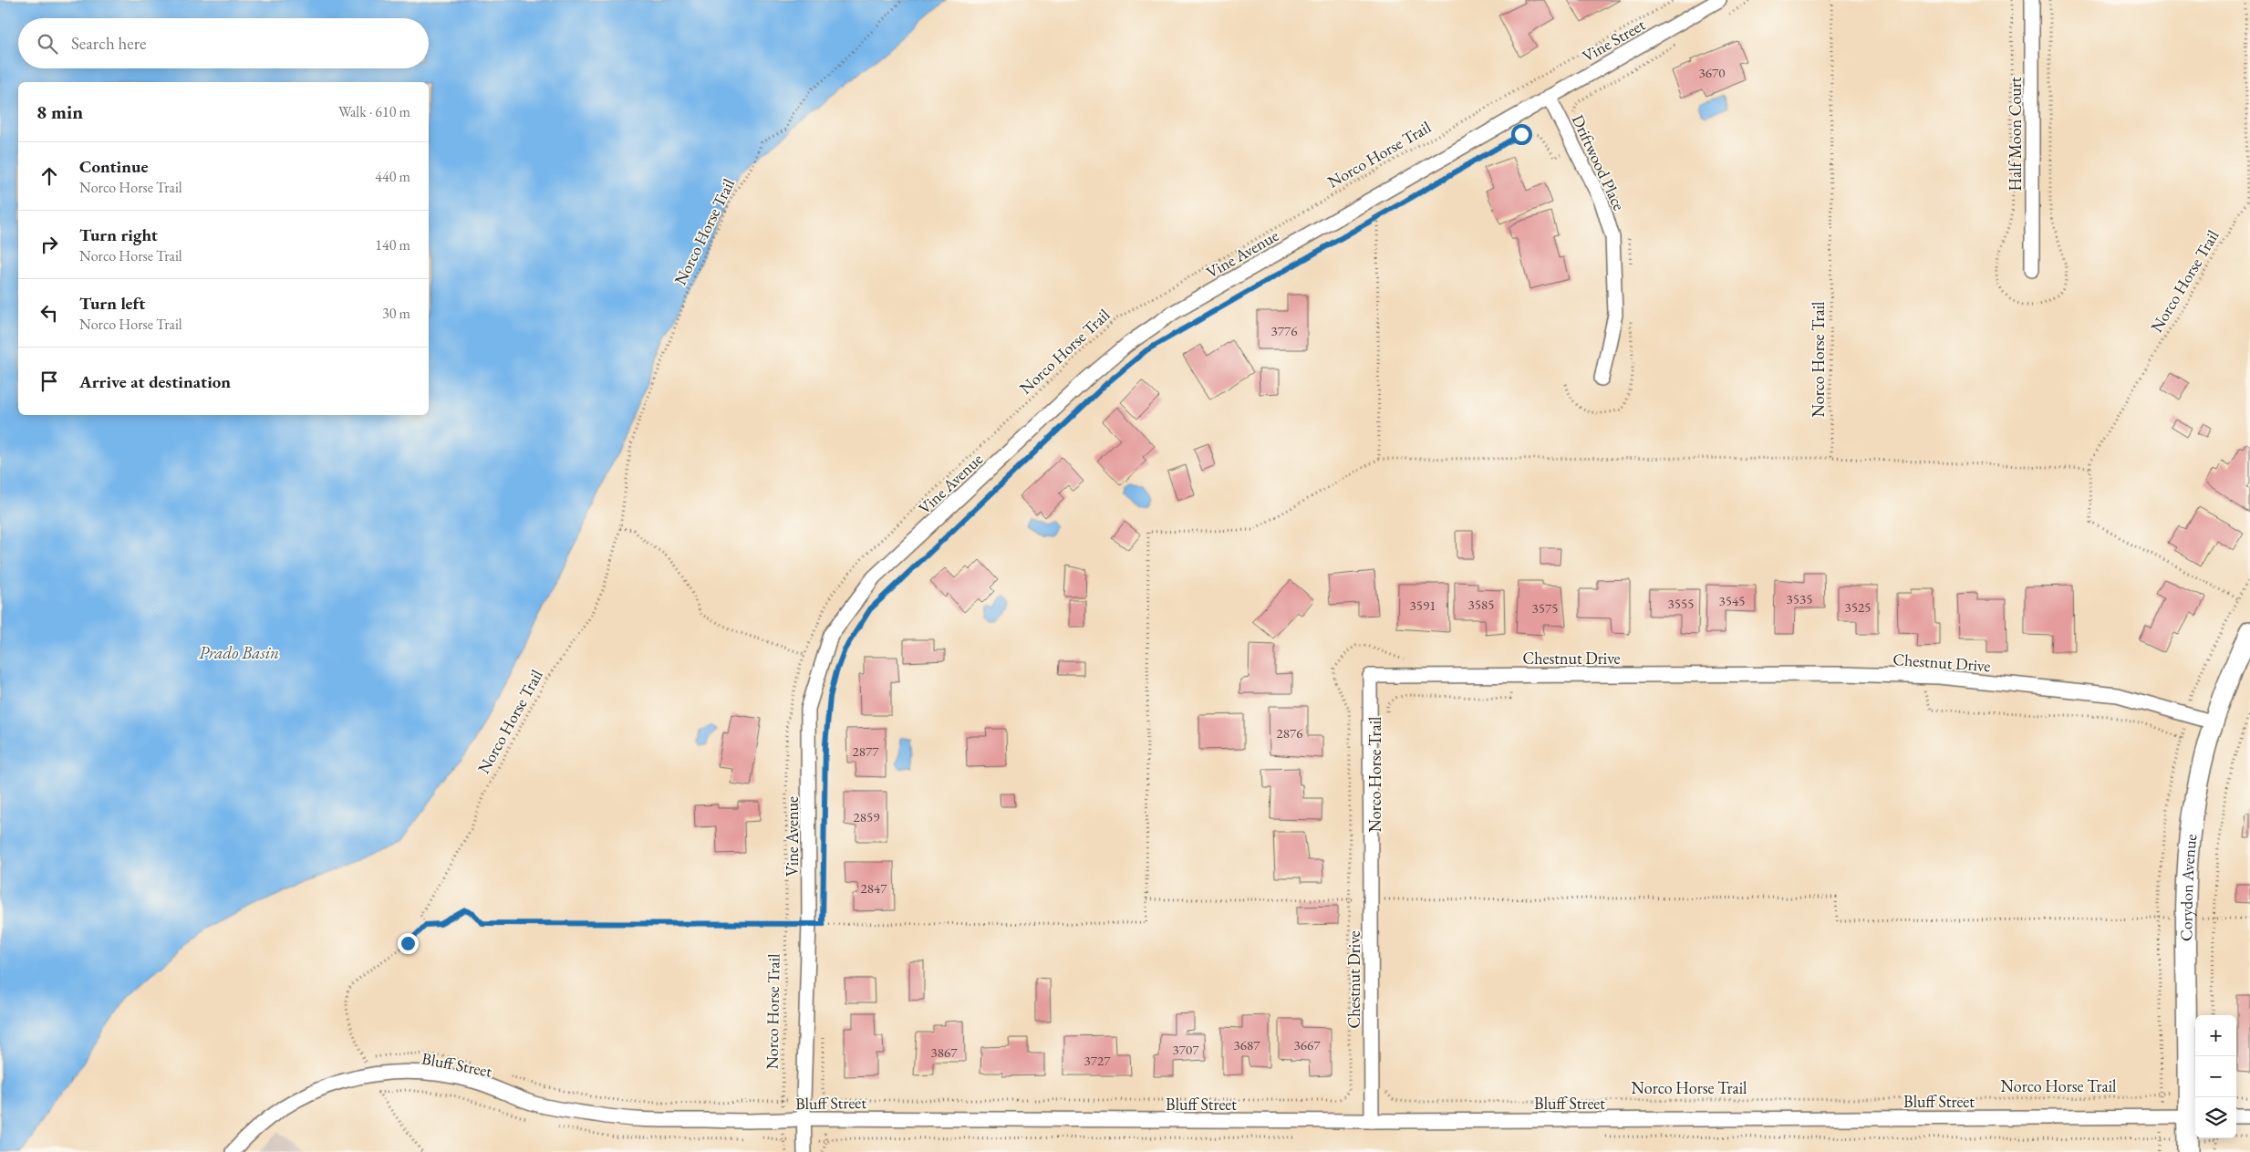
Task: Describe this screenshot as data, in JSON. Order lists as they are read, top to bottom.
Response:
{
  "streets": {
    "main road": ["Corydon Avenue"],
    "street": [
      "Vine Street",
      "Half Moon Court",
      "Driftwood Place",
      "Vine Avenue",
      "Chestnut Drive",
      "Bluff Street"
    ],
    "path": ["Norco Horse Trail"]
  },
  "crossings": [
    ["Vine Street", "Driftwood Place"],
    ["Vine Street", "Vine Avenue"],
    ["Norco Horse Trail", "Chestnut Drive"],
    ["Driftwood Place", "Vine Avenue"],
    ["Vine Avenue", "Bluff Street"],
    ["Chestnut Drive", "Corydon Avenue"],
    ["Chestnut Drive", "Bluff Street"],
    ["Corydon Avenue", "Bluff Street"]
  ],
  "water": ["Prado Basin"],
  "house_numbers": [
    "3670",
    "3776",
    "3535",
    "3545",
    "3555",
    "3585",
    "3591",
    "3525",
    "3575",
    "2876",
    "2877",
    "2859",
    "2847",
    "3687",
    "3667",
    "3707",
    "3867",
    "3727"
  ],
  "page": {
    "search": "Search here",
    "heading": ["8 min", "Walk · 610 m"],
    "list": [
      ["Continue", "Norco Horse Trail", "440 m"],
      ["Turn right", "Norco Horse Trail", "140 m"],
      ["Turn left", "Norco Horse Trail", "30 m"],
      "Arrive at destination"
    ],
    "map_buttons": ["+", "−"]
  }
}
